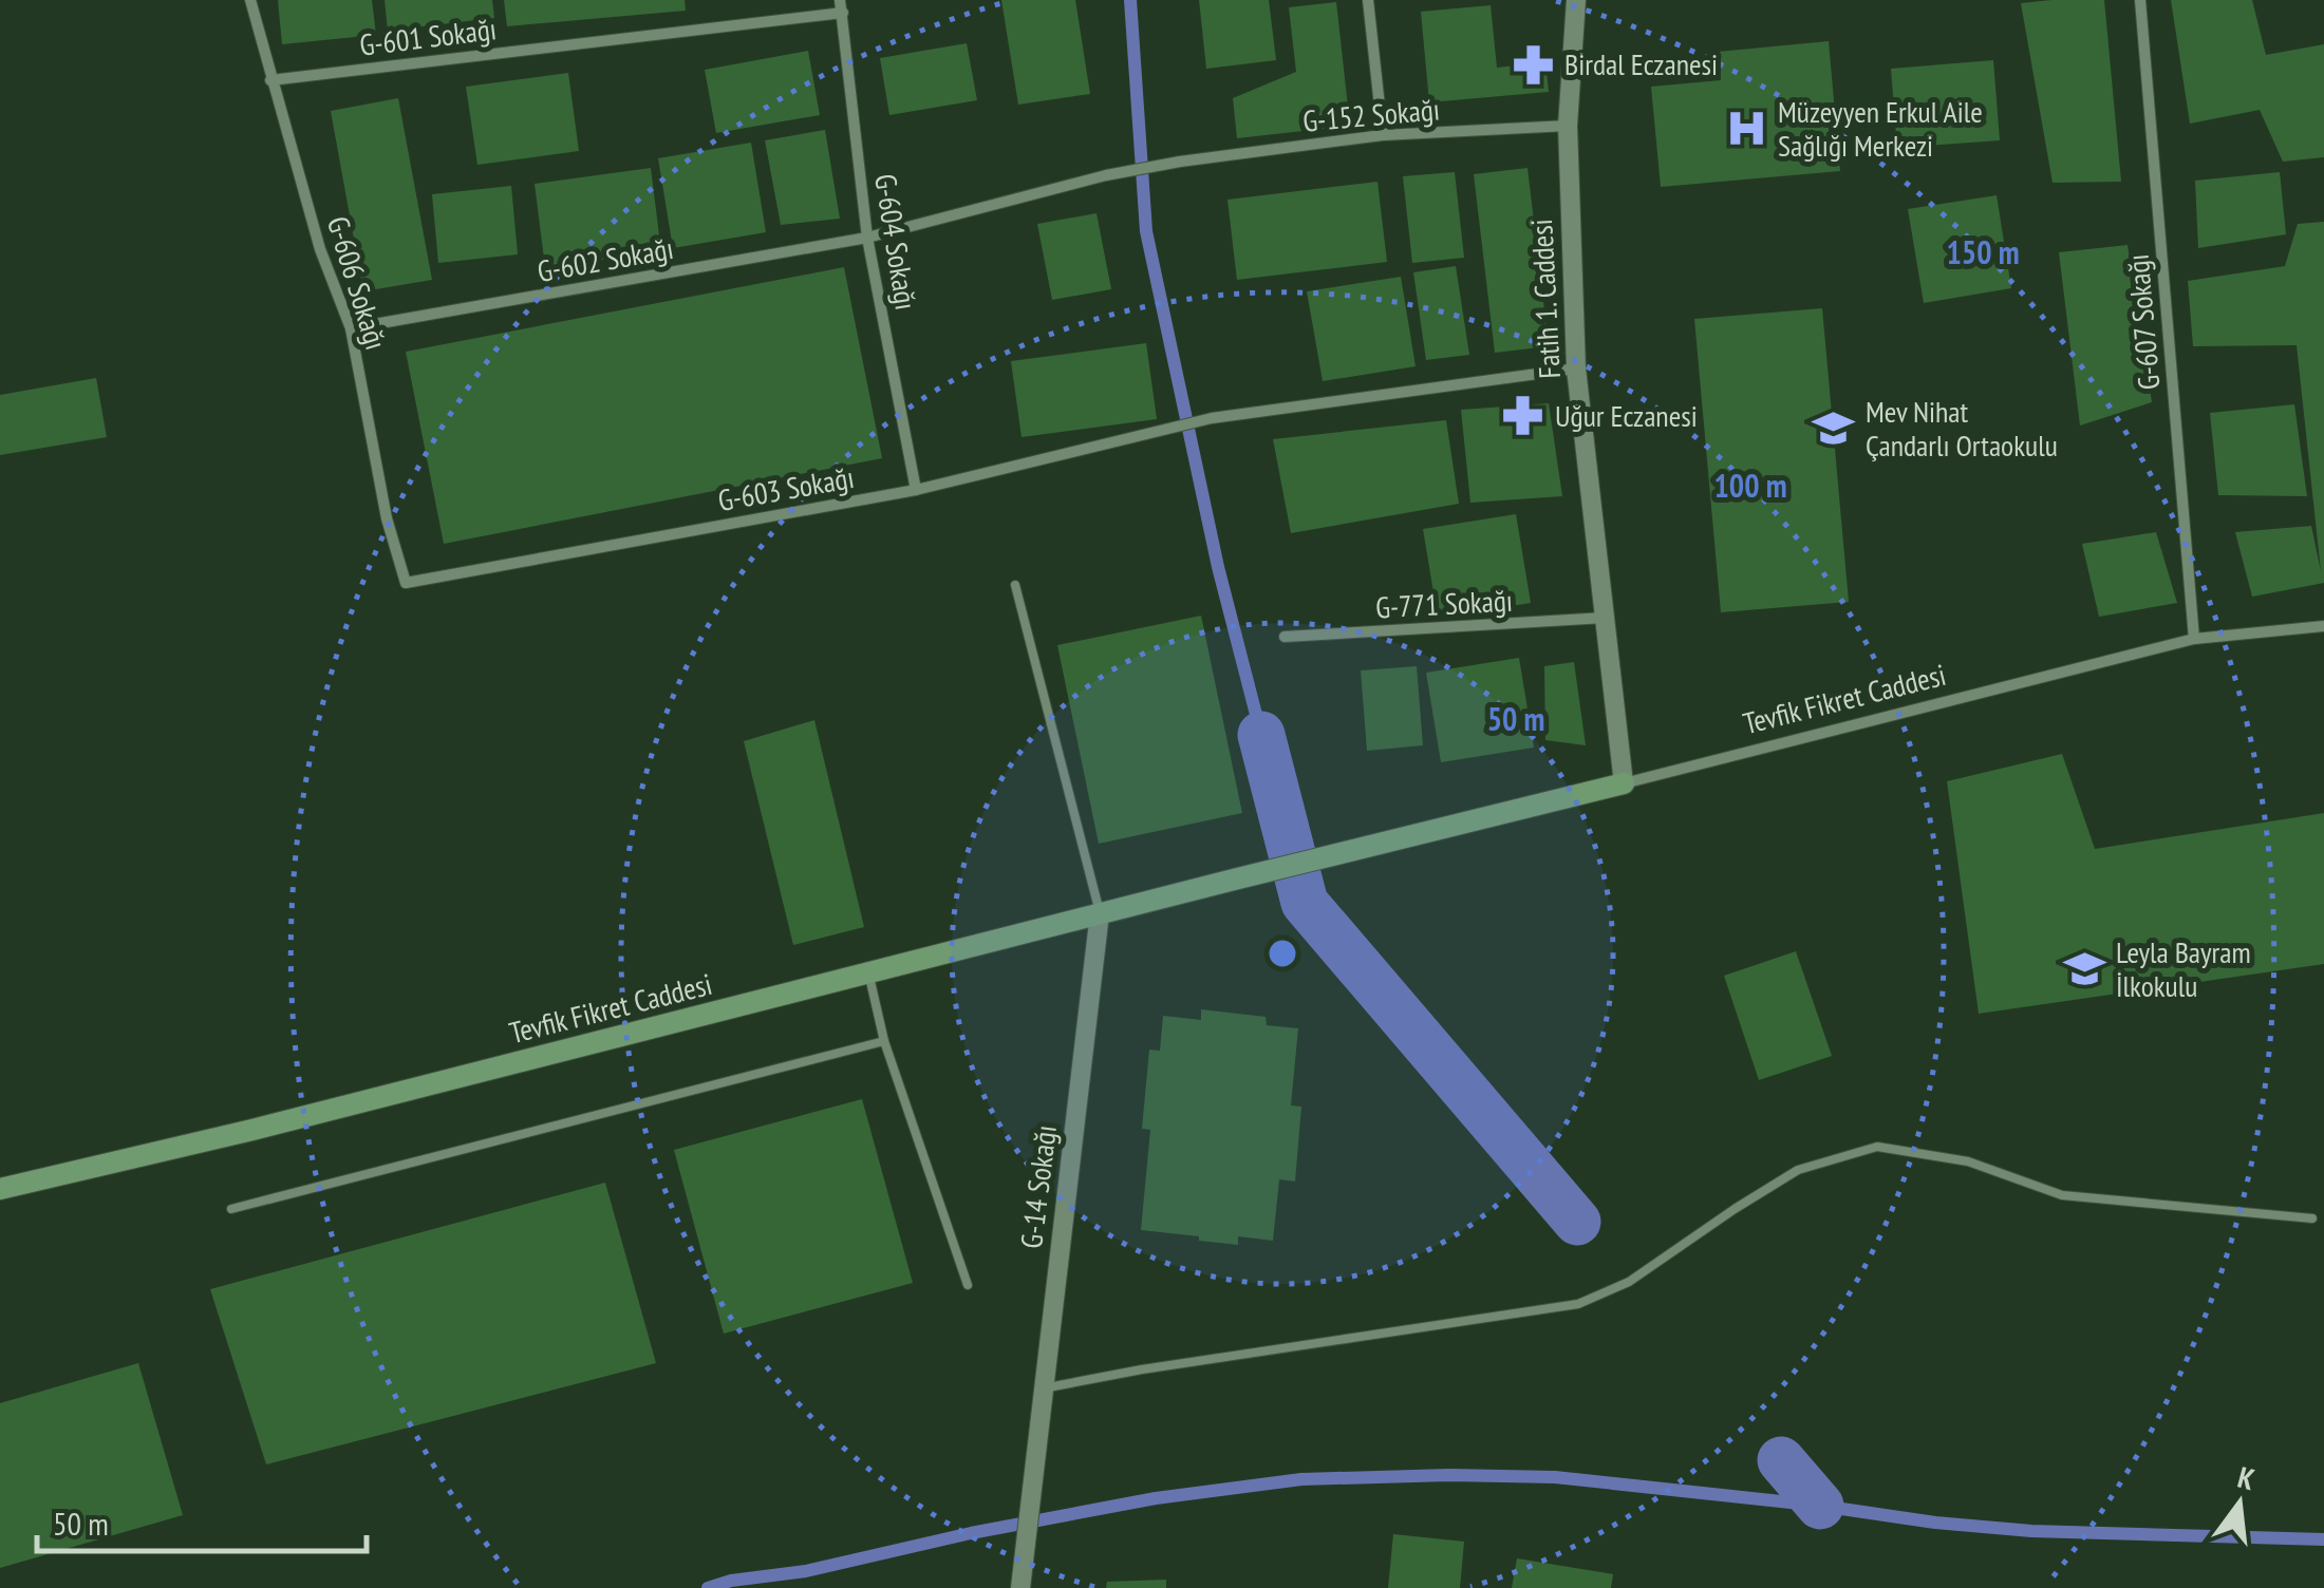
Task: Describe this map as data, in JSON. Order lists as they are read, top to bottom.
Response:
{
  "streets": {
    "main road": ["Tevfik Fikret Caddesi"],
    "street": [
      "G-601 Sokağı",
      "G-152 Sokağı",
      "G-604 Sokağı",
      "G-602 Sokağı",
      "G-606 Sokağı",
      "Fatih 1. Caddesi",
      "G-607 Sokağı",
      "G-603 Sokağı",
      "G-771 Sokağı",
      "G-14 Sokağı"
    ]
  },
  "crossings": [
    ["G-601 Sokağı", "G-604 Sokağı"],
    ["G-601 Sokağı", "G-606 Sokağı"],
    ["G-152 Sokağı", "G-604 Sokağı"],
    ["G-152 Sokağı", "G-602 Sokağı"],
    ["G-152 Sokağı", "Fatih 1. Caddesi"],
    ["G-604 Sokağı", "G-602 Sokağı"],
    ["G-604 Sokağı", "G-603 Sokağı"],
    ["G-602 Sokağı", "G-606 Sokağı"],
    ["G-606 Sokağı", "G-603 Sokağı"],
    ["Fatih 1. Caddesi", "G-603 Sokağı"],
    ["Fatih 1. Caddesi", "G-771 Sokağı"],
    ["Fatih 1. Caddesi", "Tevfik Fikret Caddesi"],
    ["G-607 Sokağı", "Tevfik Fikret Caddesi"],
    ["Tevfik Fikret Caddesi", "G-14 Sokağı"]
  ],
  "places": {
    "pharmacy": ["Birdal Eczanesi", "Uğur Eczanesi"],
    "hospital": ["Müzeyyen Erkul Aile Sağlığı Merkezi"],
    "school or university": ["Mev Nihat Çandarlı Ortaokulu", "Leyla Bayram İlkokulu"]
  },
  "scale_bar": "50 m",
  "north": "top",
  "rings": ["150 m", "100 m", "50 m"]
}
